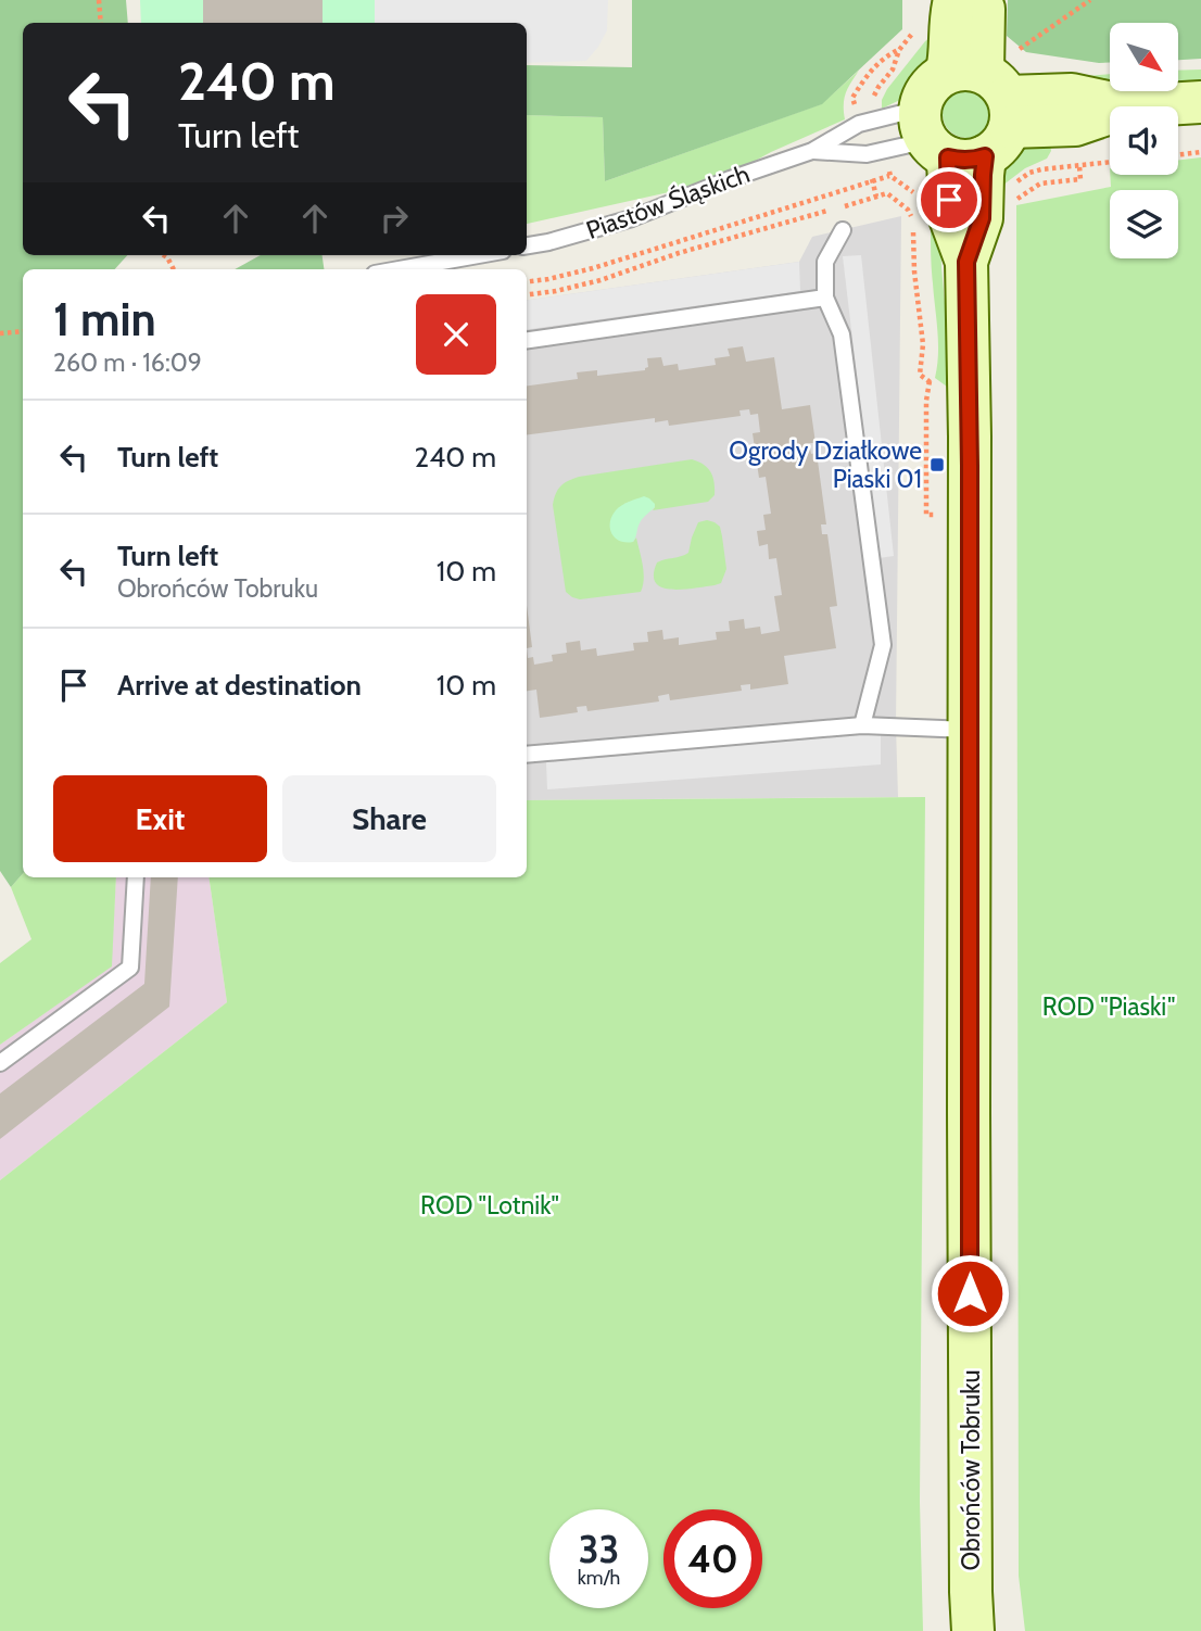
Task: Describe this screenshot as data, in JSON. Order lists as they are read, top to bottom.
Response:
{
  "streets": {
    "street": ["Piastów Śląskich", "Obrońców Tobruku"]
  },
  "crossings": [
    ["Piastów Śląskich", "Obrońców Tobruku"]
  ],
  "parks": ["ROD \"Piaski\"", "ROD \"Lotnik\""],
  "places": {
    "transit": ["Ogrody Działkowe Piaski 01"]
  },
  "north": "bottom right",
  "page": {
    "turn": ["240 m", "Turn left"],
    "heading": ["1 min", "260 m · 16:09"],
    "list": [
      {
        "name": "Turn left",
        "value": "240 m"
      },
      {
        "name": "Turn left",
        "note": "Obrońców Tobruku",
        "value": "10 m"
      },
      {
        "name": "Arrive at destination",
        "value": "10 m"
      }
    ],
    "buttons": ["Exit", "Share"],
    "speed": "33 km/h",
    "limit": "40"
  }
}
